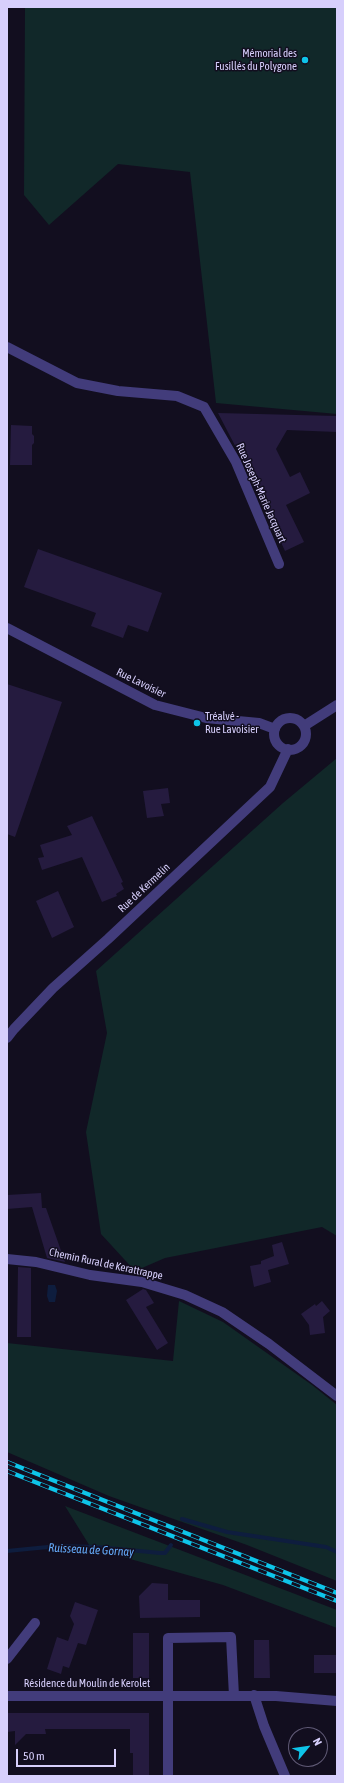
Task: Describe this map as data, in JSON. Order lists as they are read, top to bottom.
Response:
{
  "streets": {
    "street": [
      "Rue Joseph-Marie Jacquart",
      "Rue Lavoisier",
      "Rue de Kermelin",
      "Chemin Rural de Kerattrappe",
      "Résidence du Moulin de Kerolet"
    ]
  },
  "crossings": [
    ["Rue Lavoisier", "Rue de Kermelin"]
  ],
  "water": ["Ruisseau de Gornay"],
  "places": ["Mémorial des Fusillés du Polygone", "Tréalvé - Rue Lavoisier"],
  "scale_bar": "50 m",
  "north": "top right"
}
